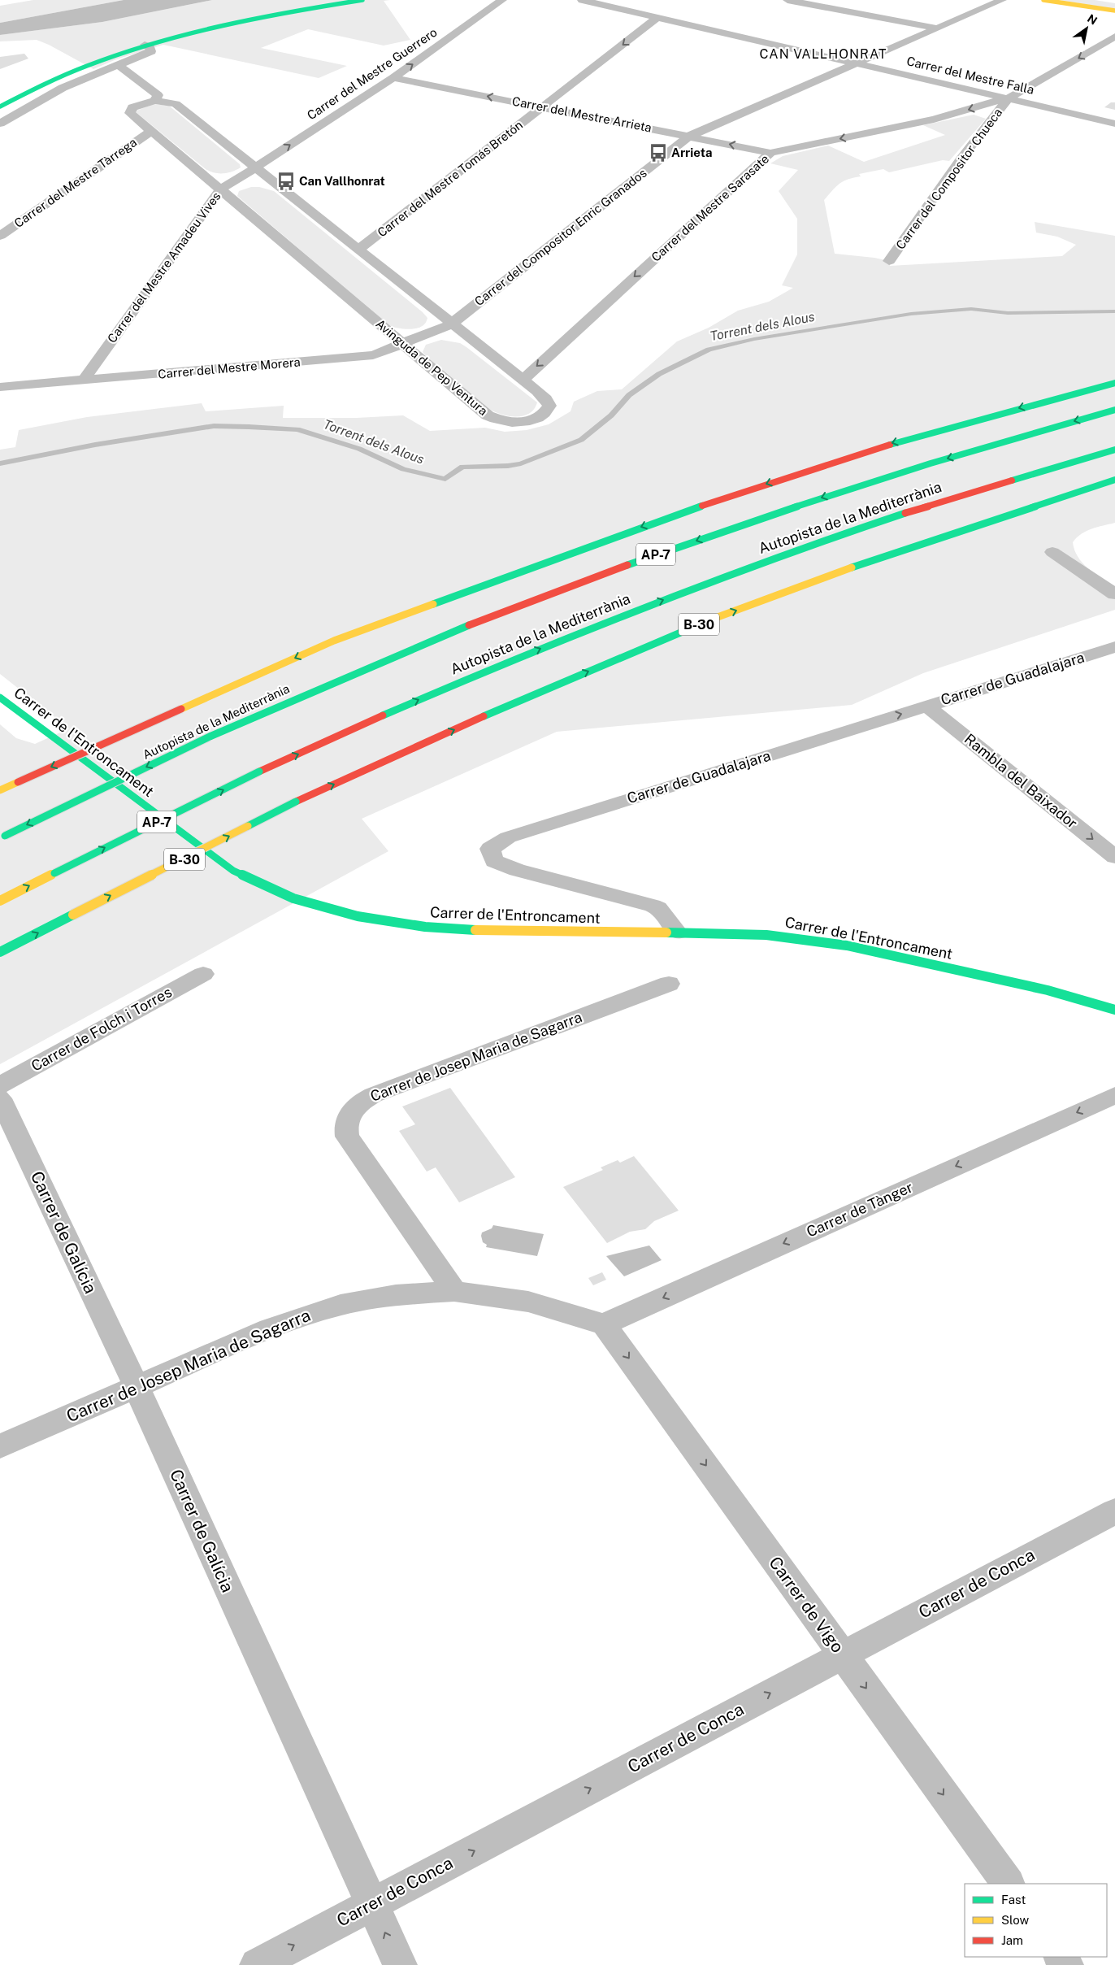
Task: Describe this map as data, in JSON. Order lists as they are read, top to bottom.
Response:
{
  "streets": {
    "main road": [
      "Autopista de la Mediterrània",
      "AP-7",
      "B-30",
      "Carrer de l'Entroncament"
    ],
    "street": [
      "Carrer del Mestre Guerrero",
      "Carrer del Mestre Falla",
      "Carrer del Mestre Arrieta",
      "Carrer del Mestre Tomás Bretón",
      "Carrer del Compositor Chueca",
      "Carrer del Mestre Tàrrega",
      "Carrer del Mestre Sarasate",
      "Carrer del Compositor Enric Granados",
      "Carrer del Mestre Amadeu Vives",
      "Avinguda de Pep Ventura",
      "Carrer del Mestre Morera",
      "Carrer de Guadalajara",
      "Rambla del Baixador",
      "Carrer de Folch i Torres",
      "Carrer de Josep Maria de Sagarra",
      "Carrer de Tànger",
      "Carrer de Galícia",
      "Carrer de Conca",
      "Carrer de Vigo"
    ]
  },
  "crossings": [
    ["Carrer del Mestre Guerrero", "Carrer del Mestre Arrieta"],
    ["Carrer del Mestre Guerrero", "Carrer del Mestre Amadeu Vives"],
    ["Carrer del Mestre Guerrero", "Avinguda de Pep Ventura"],
    ["Carrer del Mestre Falla", "Carrer del Mestre Tomás Bretón"],
    ["Carrer del Mestre Falla", "Carrer del Compositor Chueca"],
    ["Carrer del Mestre Falla", "Carrer del Mestre Sarasate"],
    ["Carrer del Mestre Falla", "Carrer del Compositor Enric Granados"],
    ["Carrer del Mestre Arrieta", "Carrer del Mestre Tomás Bretón"],
    ["Carrer del Mestre Arrieta", "Carrer del Mestre Sarasate"],
    ["Carrer del Mestre Arrieta", "Carrer del Compositor Enric Granados"],
    ["Carrer del Mestre Tomás Bretón", "Avinguda de Pep Ventura"],
    ["Carrer del Compositor Chueca", "Carrer del Mestre Sarasate"],
    ["Carrer del Mestre Tàrrega", "Avinguda de Pep Ventura"],
    ["Carrer del Mestre Sarasate", "Avinguda de Pep Ventura"],
    ["Carrer del Compositor Enric Granados", "Avinguda de Pep Ventura"],
    ["Carrer del Compositor Enric Granados", "Carrer del Mestre Morera"],
    ["Carrer del Mestre Amadeu Vives", "Avinguda de Pep Ventura"],
    ["Carrer del Mestre Amadeu Vives", "Carrer del Mestre Morera"],
    ["Avinguda de Pep Ventura", "Carrer del Mestre Morera"],
    ["Carrer de Guadalajara", "Carrer de l'Entroncament"],
    ["Carrer de Guadalajara", "Rambla del Baixador"],
    ["Carrer de Josep Maria de Sagarra", "Carrer de Tànger"],
    ["Carrer de Josep Maria de Sagarra", "Carrer de Galícia"],
    ["Carrer de Josep Maria de Sagarra", "Carrer de Vigo"],
    ["Carrer de Tànger", "Carrer de Vigo"],
    ["Carrer de Galícia", "Carrer de Conca"],
    ["Carrer de Conca", "Carrer de Vigo"]
  ],
  "one_way": [
    "Carrer del Mestre Guerrero",
    "Carrer del Mestre Arrieta",
    "Carrer del Mestre Tomás Bretón",
    "Carrer del Compositor Chueca",
    "Carrer del Mestre Sarasate",
    "Rambla del Baixador",
    "Carrer de Tànger",
    "Carrer de Conca",
    "Carrer de Vigo"
  ],
  "districts": ["CAN VALLHONRAT"],
  "water": ["Torrent dels Alous"],
  "places": {
    "bus stop": ["Arrieta", "Can Vallhonrat"]
  },
  "legend": ["Fast", "Slow", "Jam"],
  "north": "top right"
}
